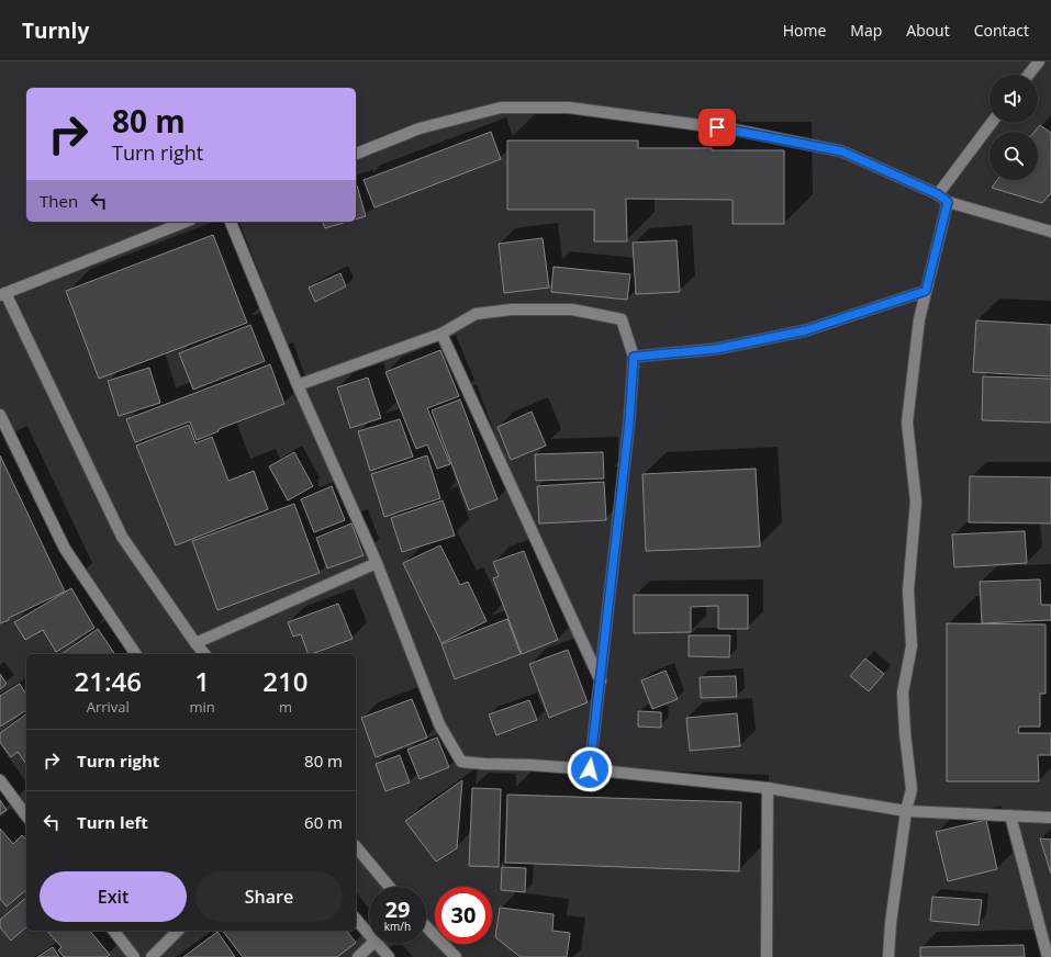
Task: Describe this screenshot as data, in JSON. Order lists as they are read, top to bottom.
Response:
{
  "page": {
    "header": "Turnly",
    "nav": [
      "Home",
      "Map",
      "About",
      "Contact"
    ],
    "turn": ["80 m", "Turn right"],
    "then": "Then",
    "eta": [
      "21:46",
      "Arrival",
      "1",
      "min",
      "210",
      "m"
    ],
    "list": [
      {
        "name": "Turn right",
        "value": "80 m"
      },
      {
        "name": "Turn left",
        "value": "60 m"
      }
    ],
    "buttons": ["Exit", "Share"],
    "speed": "29 km/h",
    "limit": "30"
  }
}
